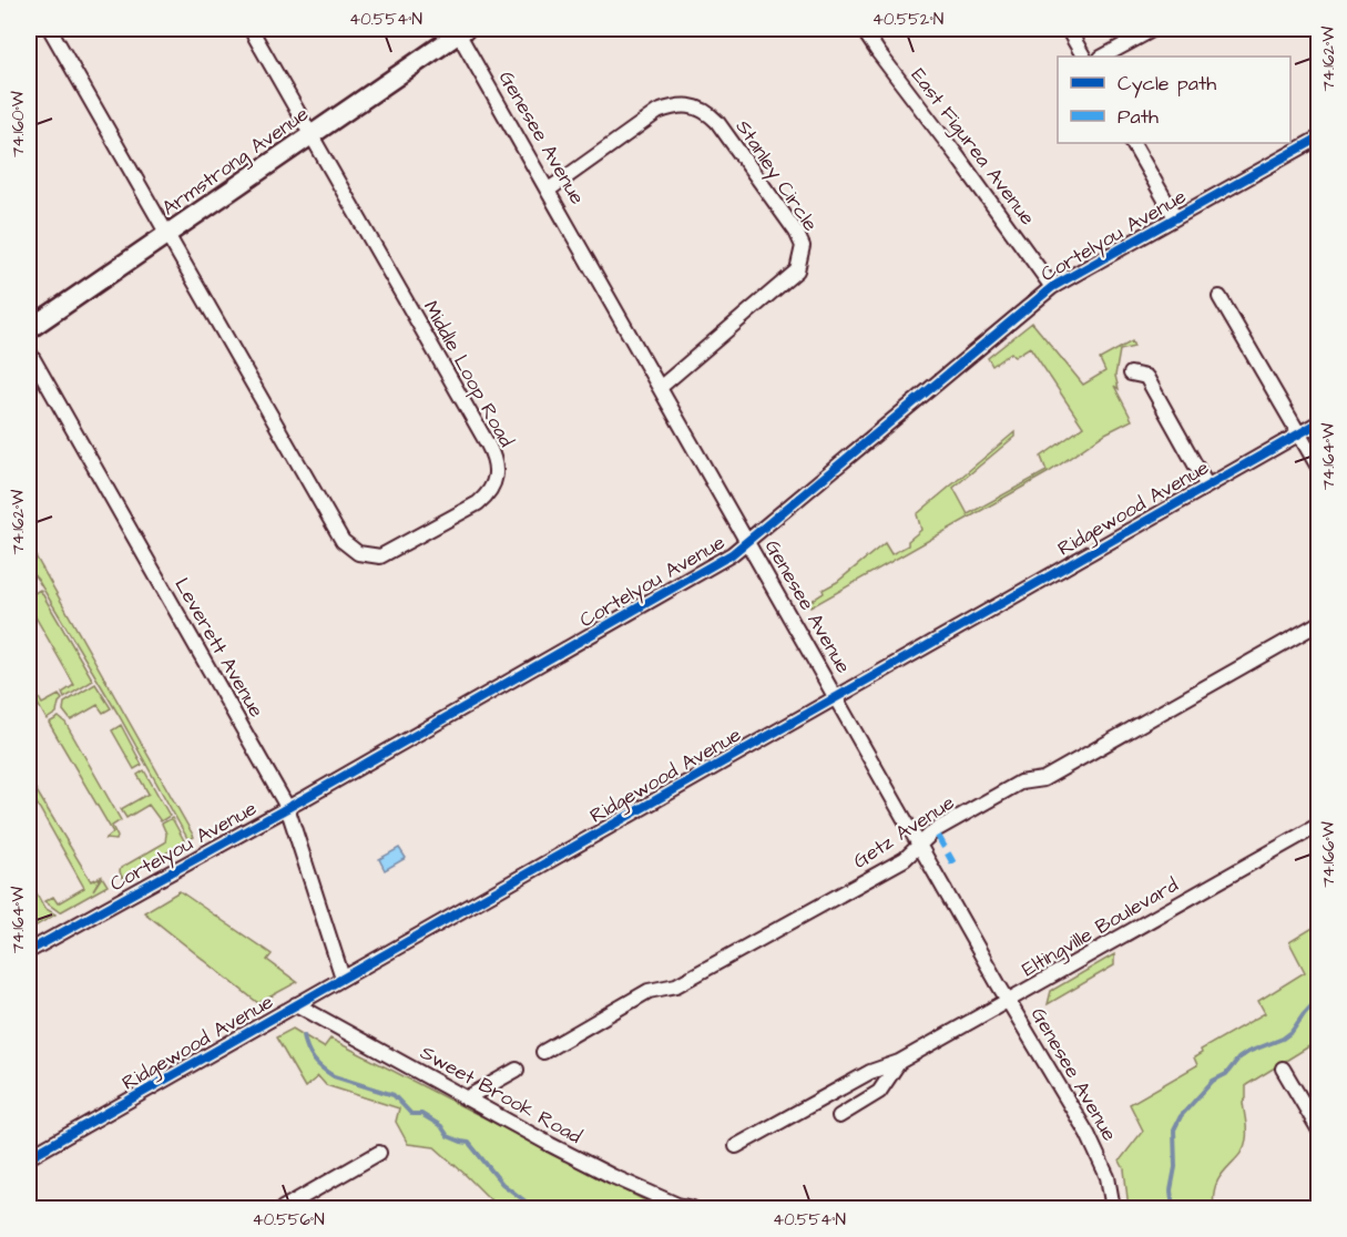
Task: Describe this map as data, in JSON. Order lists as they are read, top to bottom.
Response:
{
  "streets": {
    "street": [
      "Genesee Avenue",
      "East Figurea Avenue",
      "Armstrong Avenue",
      "Stanley Circle",
      "Cortelyou Avenue",
      "Middle Loop Road",
      "Ridgewood Avenue",
      "Leverett Avenue",
      "Getz Avenue",
      "Eltingville Boulevard",
      "Sweet Brook Road"
    ]
  },
  "crossings": [
    ["Genesee Avenue", "Armstrong Avenue"],
    ["Genesee Avenue", "Stanley Circle"],
    ["Genesee Avenue", "Cortelyou Avenue"],
    ["Genesee Avenue", "Ridgewood Avenue"],
    ["Genesee Avenue", "Getz Avenue"],
    ["Genesee Avenue", "Eltingville Boulevard"],
    ["East Figurea Avenue", "Cortelyou Avenue"],
    ["Armstrong Avenue", "Middle Loop Road"],
    ["Cortelyou Avenue", "Leverett Avenue"],
    ["Ridgewood Avenue", "Leverett Avenue"],
    ["Ridgewood Avenue", "Sweet Brook Road"]
  ],
  "legend": ["Cycle path", "Path"],
  "coordinates": [
    "40.554°N",
    "40.552°N",
    "74.162°W",
    "74.160°W",
    "74.164°W",
    "74.166°W",
    "40.556°N"
  ]
}
